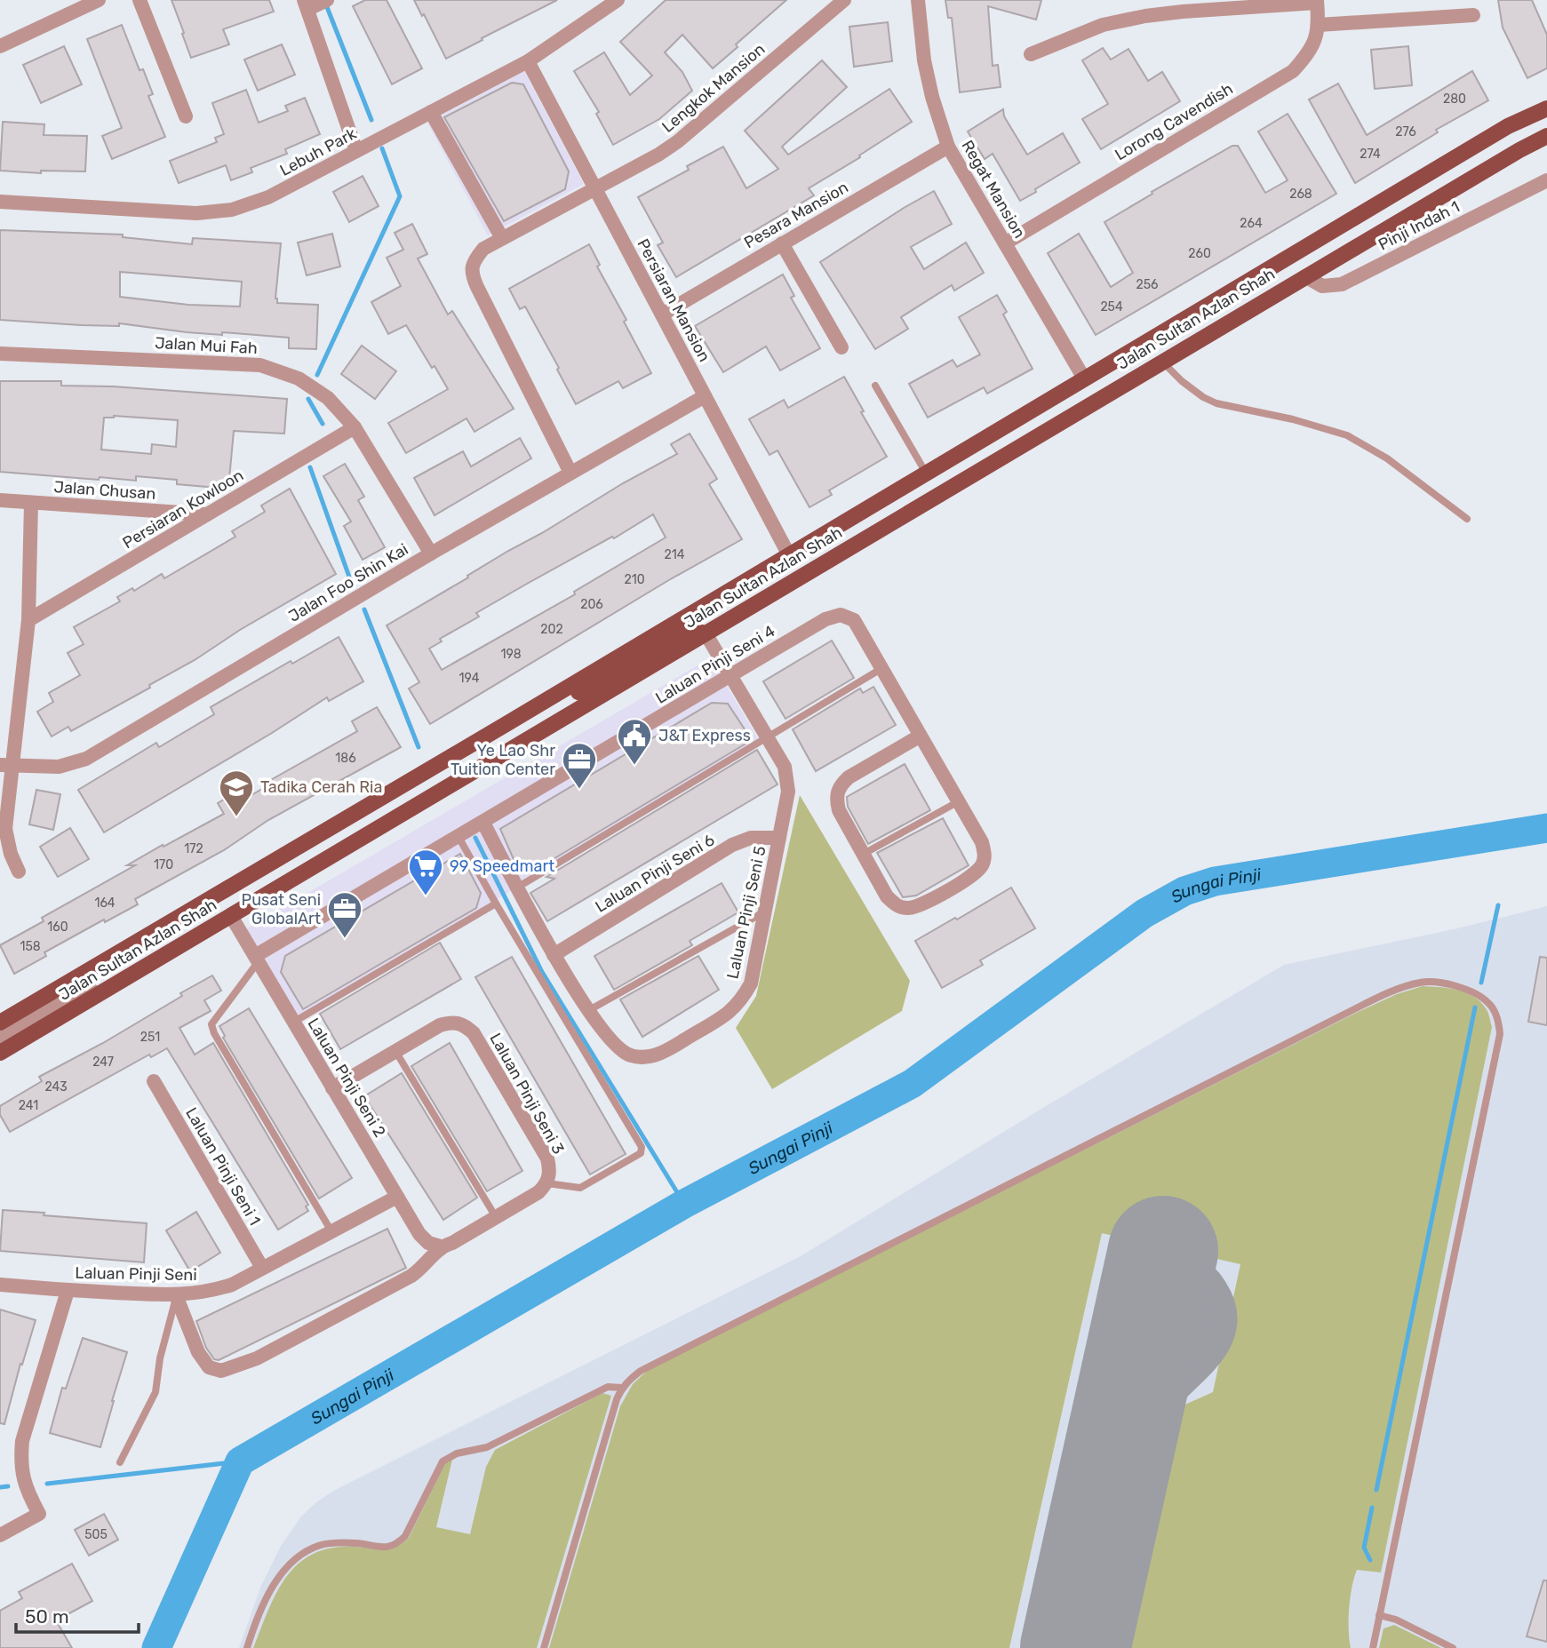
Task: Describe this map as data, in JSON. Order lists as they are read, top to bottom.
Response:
{
  "streets": {
    "main road": ["Jalan Sultan Azlan Shah"],
    "street": [
      "Lengkok Mansion",
      "Lorong Cavendish",
      "Lebuh Park",
      "Regat Mansion",
      "Pesara Mansion",
      "Pinji Indah 1",
      "Persiaran Mansion",
      "Jalan Mui Fah",
      "Jalan Chusan",
      "Persiaran Kowloon",
      "Jalan Foo Shin Kai",
      "Laluan Pinji Seni 4",
      "Laluan Pinji Seni 6",
      "Laluan Pinji Seni 5",
      "Laluan Pinji Seni 2",
      "Laluan Pinji Seni 3",
      "Laluan Pinji Seni 1",
      "Laluan Pinji Seni"
    ]
  },
  "crossings": [
    ["Lengkok Mansion", "Persiaran Mansion"],
    ["Lengkok Mansion", "Jalan Foo Shin Kai"],
    ["Lorong Cavendish", "Regat Mansion"],
    ["Lebuh Park", "Persiaran Mansion"],
    ["Regat Mansion", "Pesara Mansion"],
    ["Regat Mansion", "Jalan Sultan Azlan Shah"],
    ["Pesara Mansion", "Persiaran Mansion"],
    ["Pinji Indah 1", "Jalan Sultan Azlan Shah"],
    ["Persiaran Mansion", "Jalan Sultan Azlan Shah"],
    ["Persiaran Mansion", "Jalan Foo Shin Kai"],
    ["Jalan Sultan Azlan Shah", "Laluan Pinji Seni 5"],
    ["Jalan Sultan Azlan Shah", "Laluan Pinji Seni 2"],
    ["Jalan Mui Fah", "Persiaran Kowloon"],
    ["Jalan Mui Fah", "Jalan Foo Shin Kai"],
    ["Jalan Chusan", "Persiaran Kowloon"],
    ["Laluan Pinji Seni 4", "Laluan Pinji Seni 5"],
    ["Laluan Pinji Seni 4", "Laluan Pinji Seni 2"],
    ["Laluan Pinji Seni 6", "Laluan Pinji Seni 5"],
    ["Laluan Pinji Seni 2", "Laluan Pinji Seni 3"],
    ["Laluan Pinji Seni 2", "Laluan Pinji Seni"],
    ["Laluan Pinji Seni 1", "Laluan Pinji Seni"]
  ],
  "water": ["Sungai Pinji"],
  "places": {
    "public building": ["J&T Express"],
    "office": ["Ye Lao Shr Tuition Center", "Pusat Seni GlobalArt"],
    "school or university": ["Tadika Cerah Ria"],
    "supermarket": ["99 Speedmart"]
  },
  "house_numbers": [
    "280",
    "276",
    "274",
    "268",
    "264",
    "260",
    "256",
    "254",
    "214",
    "210",
    "206",
    "202",
    "198",
    "194",
    "186",
    "172",
    "170",
    "164",
    "160",
    "158",
    "251",
    "247",
    "243",
    "241",
    "505"
  ],
  "scale_bar": "50 m"
}
